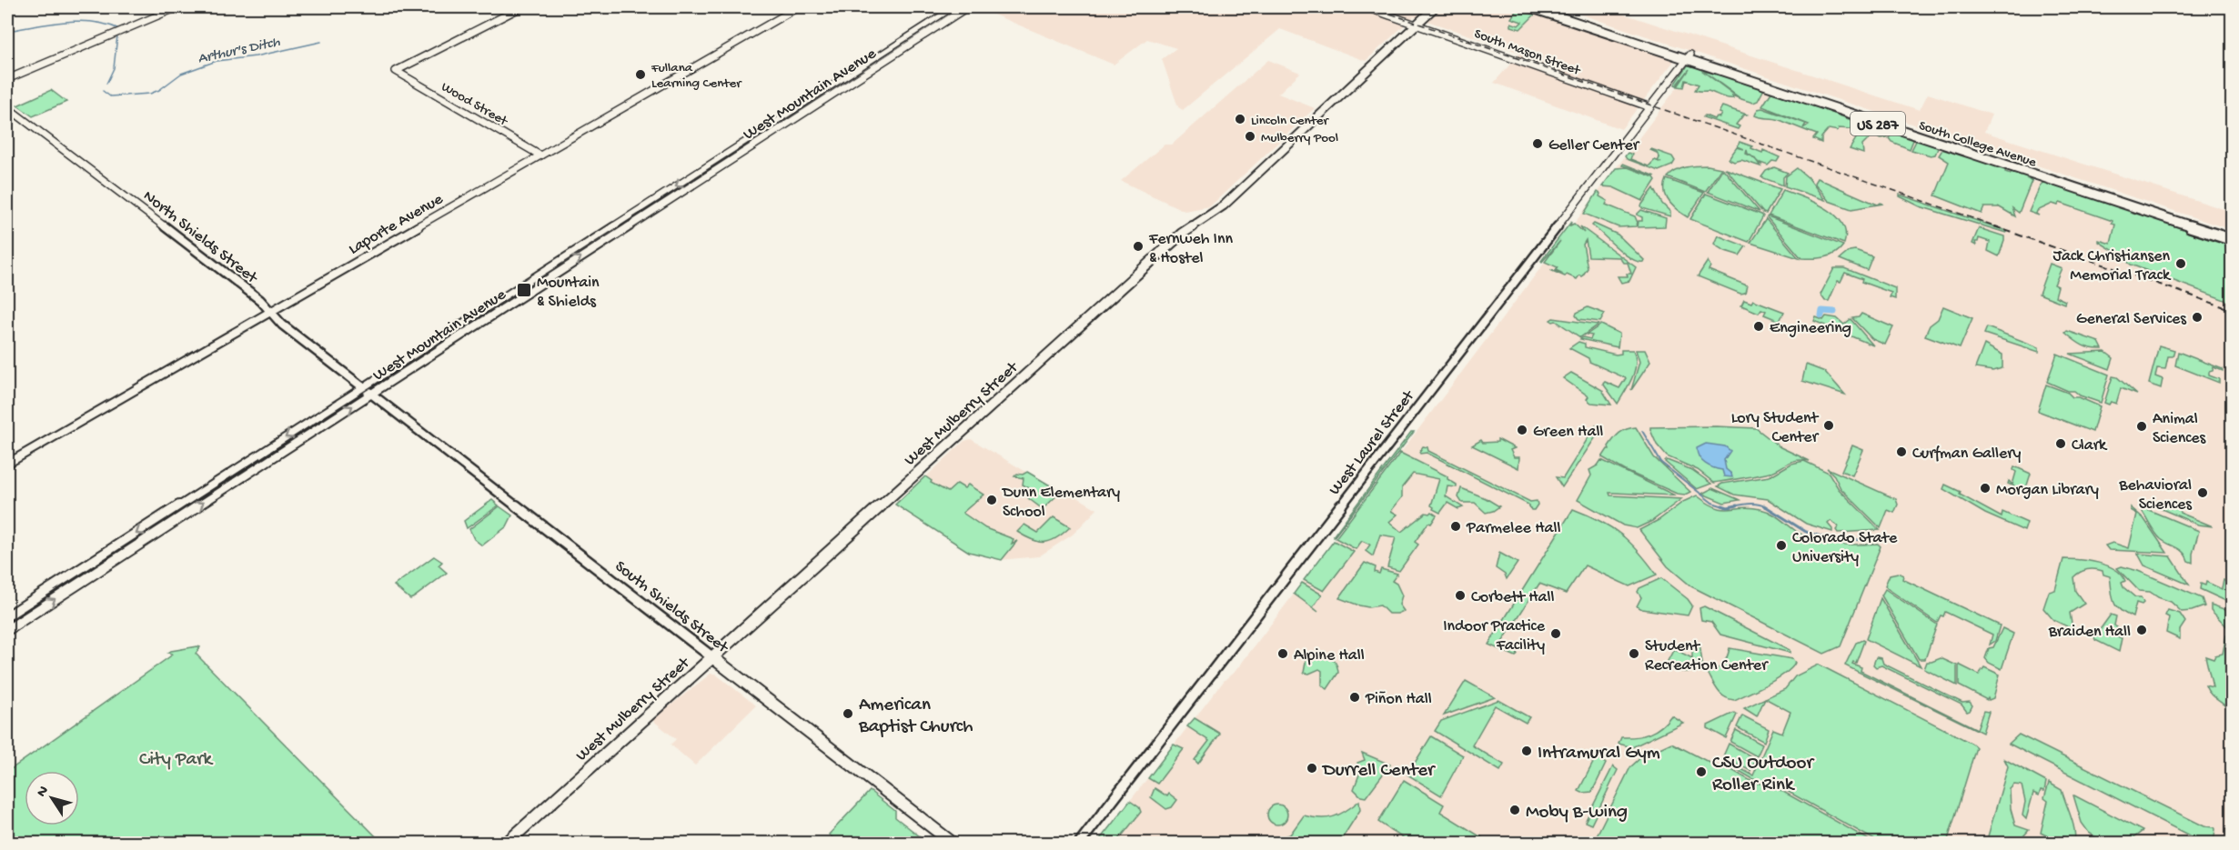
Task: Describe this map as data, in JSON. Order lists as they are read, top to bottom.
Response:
{
  "streets": {
    "highway": ["US 287", "South College Avenue"],
    "main road": [
      "North Shields Street",
      "West Mulberry Street",
      "West Laurel Street",
      "South Shields Street"
    ],
    "street": [
      "South Mason Street",
      "West Mountain Avenue",
      "Wood Street",
      "Laporte Avenue"
    ]
  },
  "crossings": [
    ["South Mason Street", "West Mulberry Street"],
    ["South Mason Street", "West Laurel Street"],
    ["West Mountain Avenue", "North Shields Street"],
    ["West Mountain Avenue", "South Shields Street"],
    ["Wood Street", "Laporte Avenue"],
    ["South College Avenue", "West Laurel Street"],
    ["Laporte Avenue", "North Shields Street"],
    ["North Shields Street", "South Shields Street"],
    ["West Mulberry Street", "South Shields Street"]
  ],
  "water": ["Arthur's Ditch"],
  "parks": ["City Park"],
  "places": {
    "other": [
      "Fullana Learning Center",
      "Lincoln Center",
      "Mulberry Pool",
      "Geller Center",
      "Fernweh Inn & Hostel",
      "Jack Christiansen Memorial Track",
      "General Services",
      "Engineering",
      "Lory Student Center",
      "Animal Sciences",
      "Green Hall",
      "Clark",
      "Curfman Gallery",
      "Morgan Library",
      "Behavioral Sciences",
      "Dunn Elementary School",
      "Parmelee Hall",
      "Colorado State University",
      "Corbett Hall",
      "Braiden Hall",
      "Indoor Practice Facility",
      "Alpine Hall",
      "Student Recreation Center",
      "Piñon Hall",
      "American Baptist Church",
      "Intramural Gym",
      "Durrell Center",
      "CSU Outdoor Roller Rink",
      "Moby B-wing"
    ],
    "transit": ["Mountain & Shields"]
  },
  "north": "top left"
}
